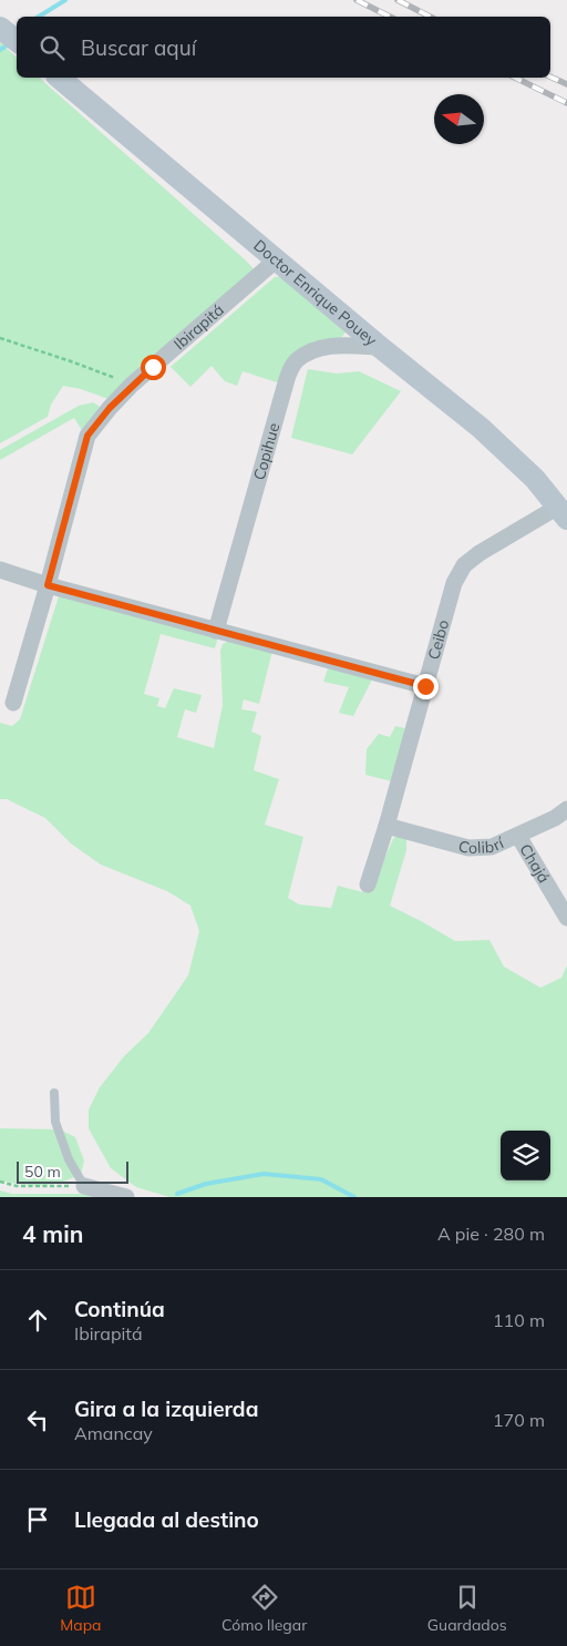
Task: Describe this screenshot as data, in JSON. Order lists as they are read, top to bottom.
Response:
{
  "streets": {
    "street": [
      "Doctor Enrique Pouey",
      "Ibirapitá",
      "Copihue",
      "Ceibo",
      "Colibrí",
      "Chajá"
    ]
  },
  "crossings": [
    ["Doctor Enrique Pouey", "Ibirapitá"],
    ["Doctor Enrique Pouey", "Copihue"],
    ["Doctor Enrique Pouey", "Ceibo"],
    ["Ceibo", "Colibrí"],
    ["Colibrí", "Chajá"]
  ],
  "scale_bar": "50 m",
  "north": "left",
  "page": {
    "search": "Buscar aquí",
    "scale": "50 m",
    "heading": ["4 min", "A pie · 280 m"],
    "list": [
      ["Continúa", "Ibirapitá", "110 m"],
      ["Gira a la izquierda", "Amancay", "170 m"],
      "Llegada al destino"
    ],
    "nav": ["Mapa", "Cómo llegar", "Guardados"]
  }
}
